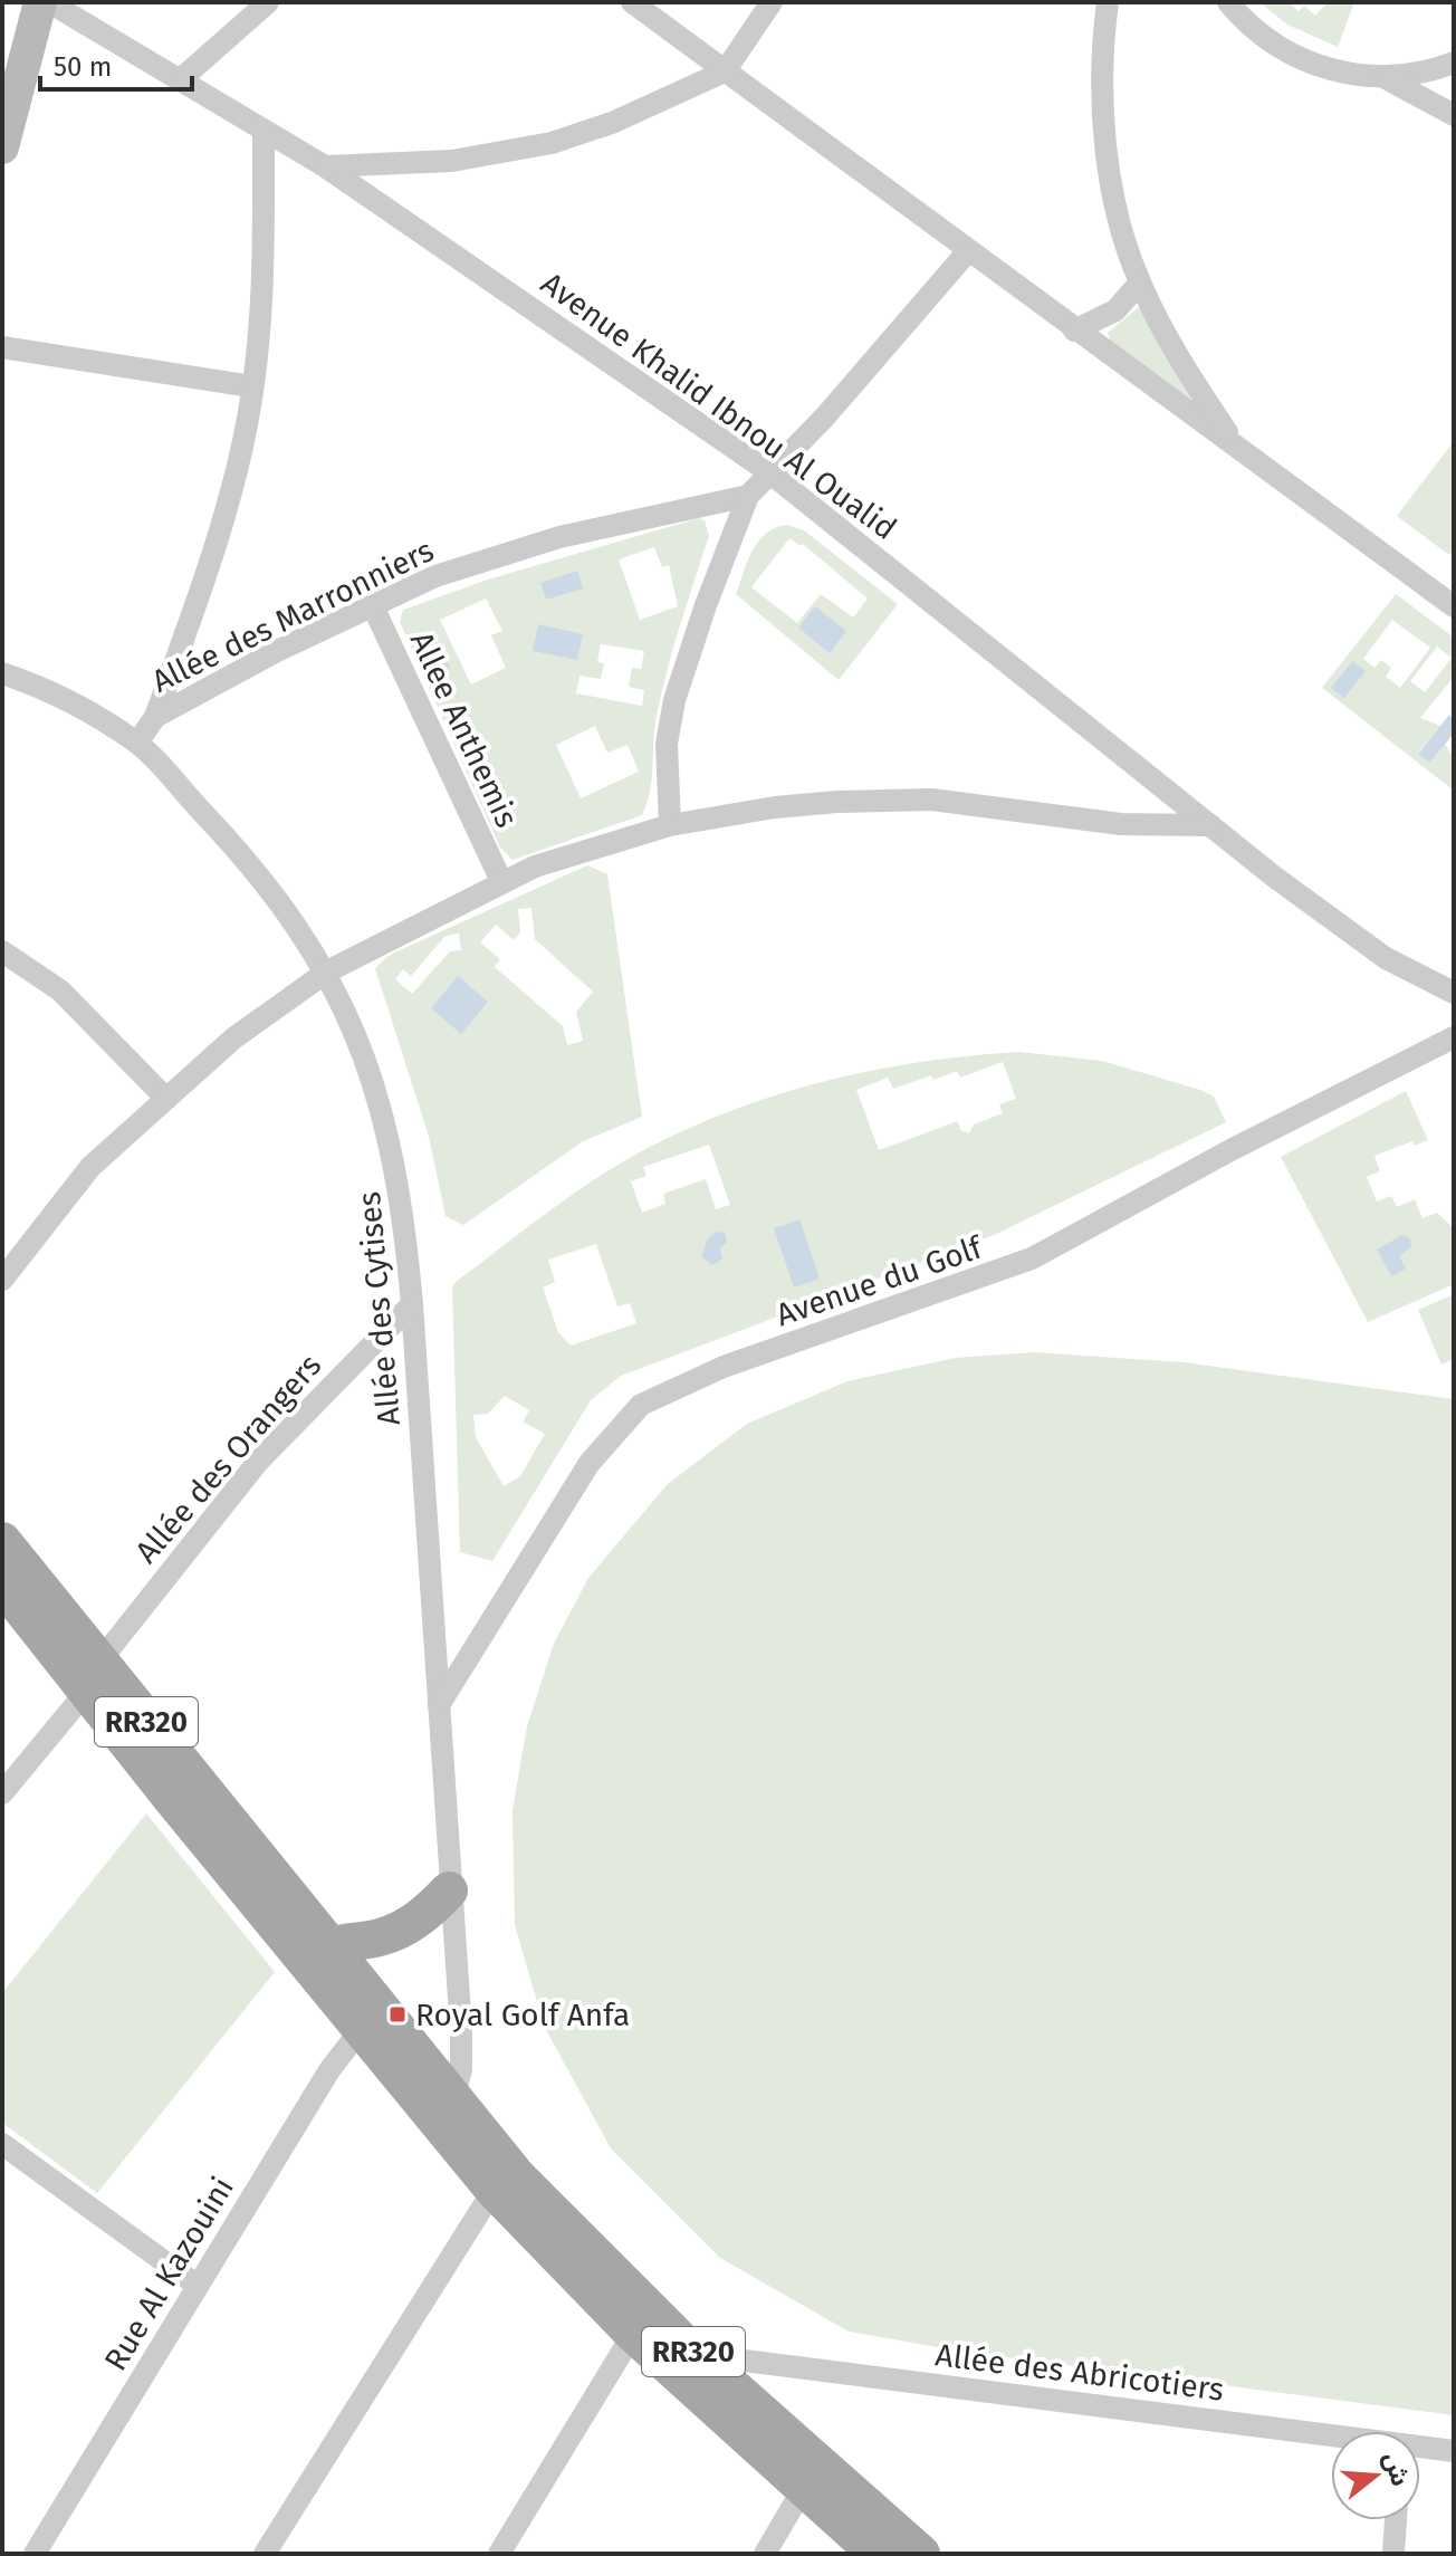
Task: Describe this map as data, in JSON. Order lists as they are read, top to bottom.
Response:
{
  "streets": {
    "main road": ["RR320"],
    "street": [
      "Avenue Khalid Ibnou Al Oualid",
      "Allée des Marronniers",
      "Allee Anthemis",
      "Avenue du Golf",
      "Allée des Cytises",
      "Allée des Orangers",
      "Rue Al Kazouini",
      "Allée des Abricotiers"
    ]
  },
  "crossings": [
    ["Allée des Marronniers", "Allee Anthemis"],
    ["Allée des Marronniers", "Allée des Cytises"],
    ["Avenue du Golf", "Allée des Cytises"],
    ["Allée des Cytises", "Allée des Orangers"],
    ["Allée des Cytises", "RR320"],
    ["Allée des Orangers", "RR320"],
    ["RR320", "Rue Al Kazouini"],
    ["RR320", "Allée des Abricotiers"]
  ],
  "places": {
    "transit": ["Royal Golf Anfa"]
  },
  "scale_bar": "50 m",
  "north": "right"
}
